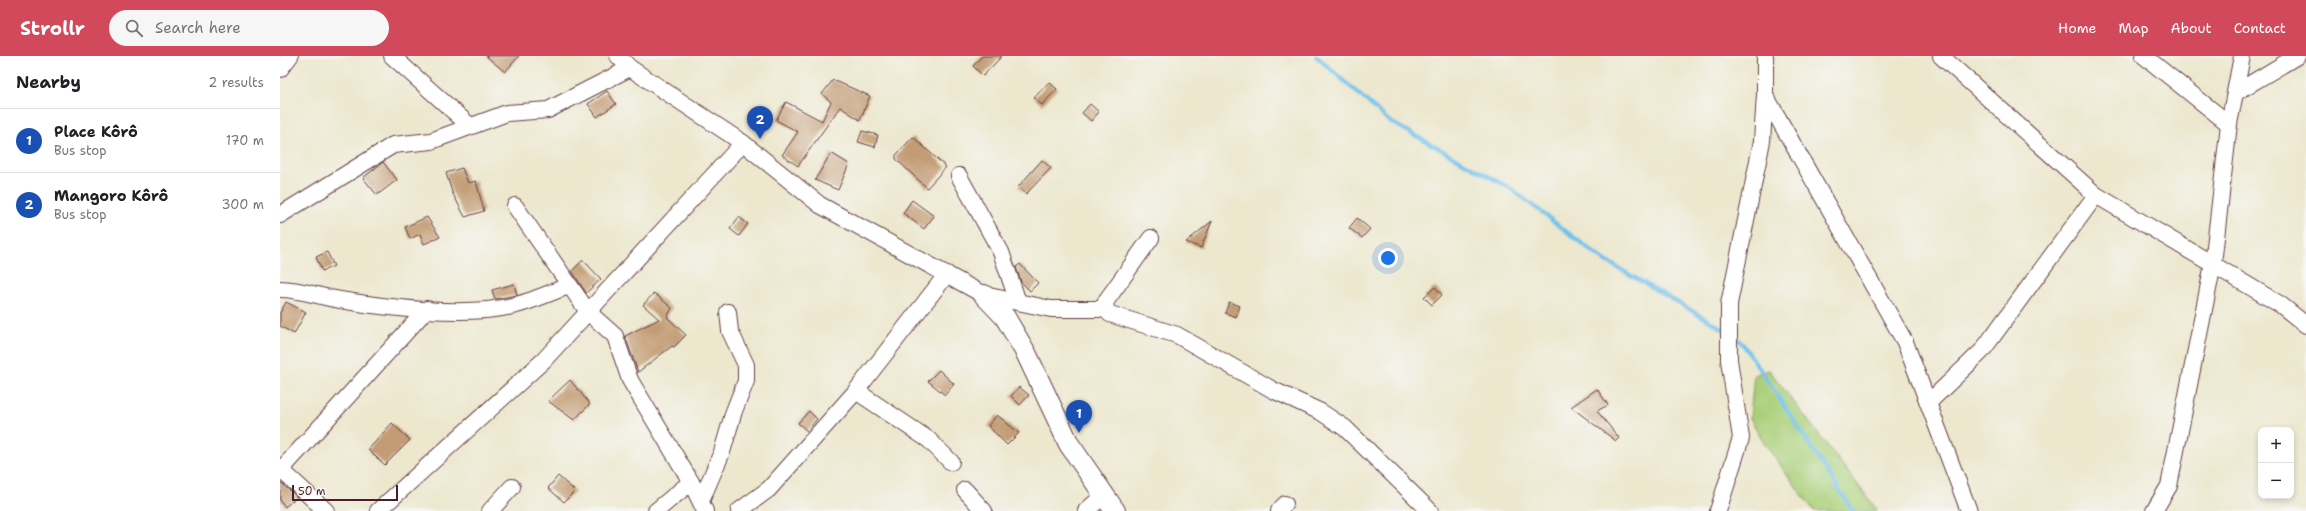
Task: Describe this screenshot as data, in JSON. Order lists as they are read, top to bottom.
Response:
{
  "scale_bar": "50 m",
  "page": {
    "header": "Strollr",
    "search": "Search here",
    "nav": [
      "Home",
      "Map",
      "About",
      "Contact"
    ],
    "heading": ["Nearby", "2 results"],
    "pins": ["2", "1"],
    "list": [
      {
        "mark": "1",
        "name": "Place Kôrô",
        "note": "Bus stop",
        "value": "170 m"
      },
      {
        "mark": "2",
        "name": "Mangoro Kôrô",
        "note": "Bus stop",
        "value": "300 m"
      }
    ],
    "map_buttons": ["+", "−"],
    "scale": "50 m"
  }
}
